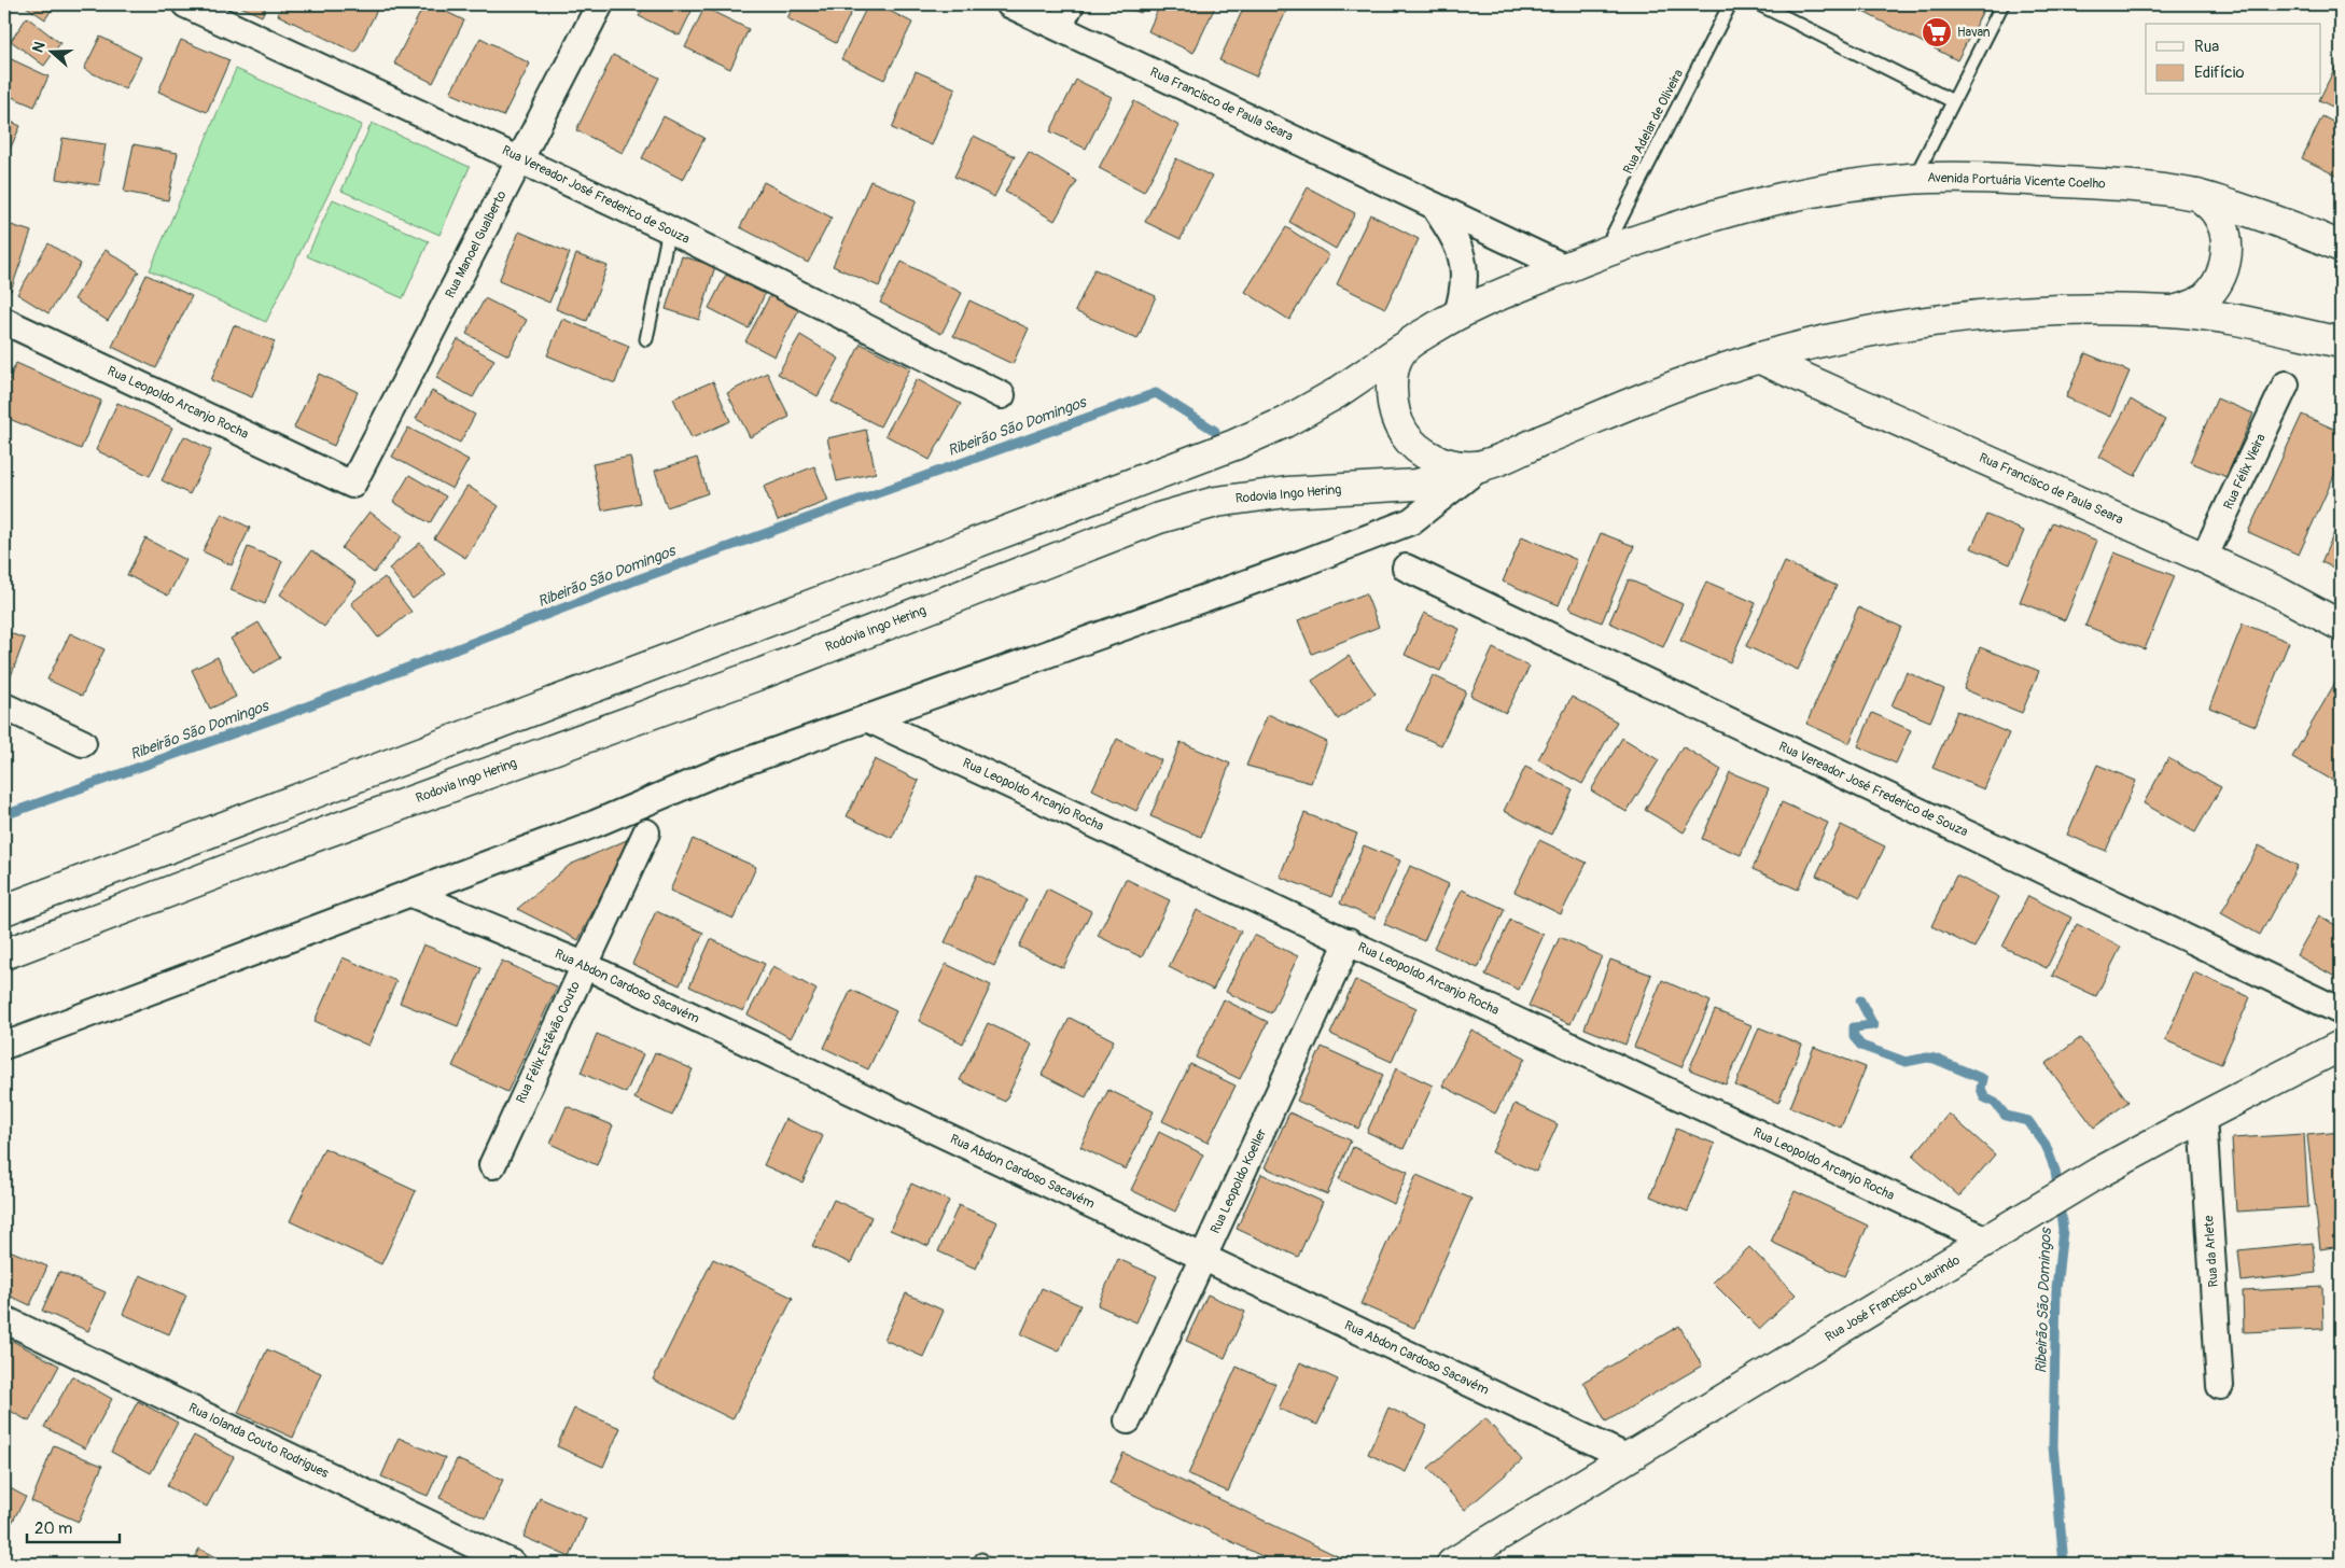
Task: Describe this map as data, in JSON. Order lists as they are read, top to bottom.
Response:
{
  "streets": {
    "main road": [
      "Rua Francisco de Paula Seara",
      "Avenida Portuária Vicente Coelho",
      "Rodovia Ingo Hering",
      "Rua José Francisco Laurindo"
    ],
    "street": [
      "Rua Vereador José Frederico de Souza",
      "Rua Manoel Gualberto",
      "Rua Leopoldo Arcanjo Rocha",
      "Rua Félix Vieira",
      "Rua Abdon Cardoso Sacavém",
      "Rua Félix Estêvão Couto",
      "Rua Leopoldo Koeller",
      "Rua da Arlete",
      "Rua Iolanda Couto Rodrigues"
    ],
    "lane": ["Rua Adelar de Oliveira"]
  },
  "crossings": [
    ["Rua Francisco de Paula Seara", "Avenida Portuária Vicente Coelho"],
    ["Rua Francisco de Paula Seara", "Rua Félix Vieira"],
    ["Rua Francisco de Paula Seara", "Rodovia Ingo Hering"],
    ["Rua Adelar de Oliveira", "Avenida Portuária Vicente Coelho"],
    ["Rua Vereador José Frederico de Souza", "Rua Manoel Gualberto"],
    ["Rua Manoel Gualberto", "Rua Leopoldo Arcanjo Rocha"],
    ["Rua Leopoldo Arcanjo Rocha", "Rua Leopoldo Koeller"],
    ["Rua Leopoldo Arcanjo Rocha", "Rua José Francisco Laurindo"],
    ["Rua Abdon Cardoso Sacavém", "Rua Félix Estêvão Couto"],
    ["Rua Abdon Cardoso Sacavém", "Rua Leopoldo Koeller"],
    ["Rua Abdon Cardoso Sacavém", "Rua José Francisco Laurindo"],
    ["Rua da Arlete", "Rua José Francisco Laurindo"]
  ],
  "water": ["Ribeirão São Domingos"],
  "places": {
    "supermarket": ["Havan"]
  },
  "legend": ["Rua", "Edifício"],
  "scale_bar": "20 m",
  "north": "left"
}
